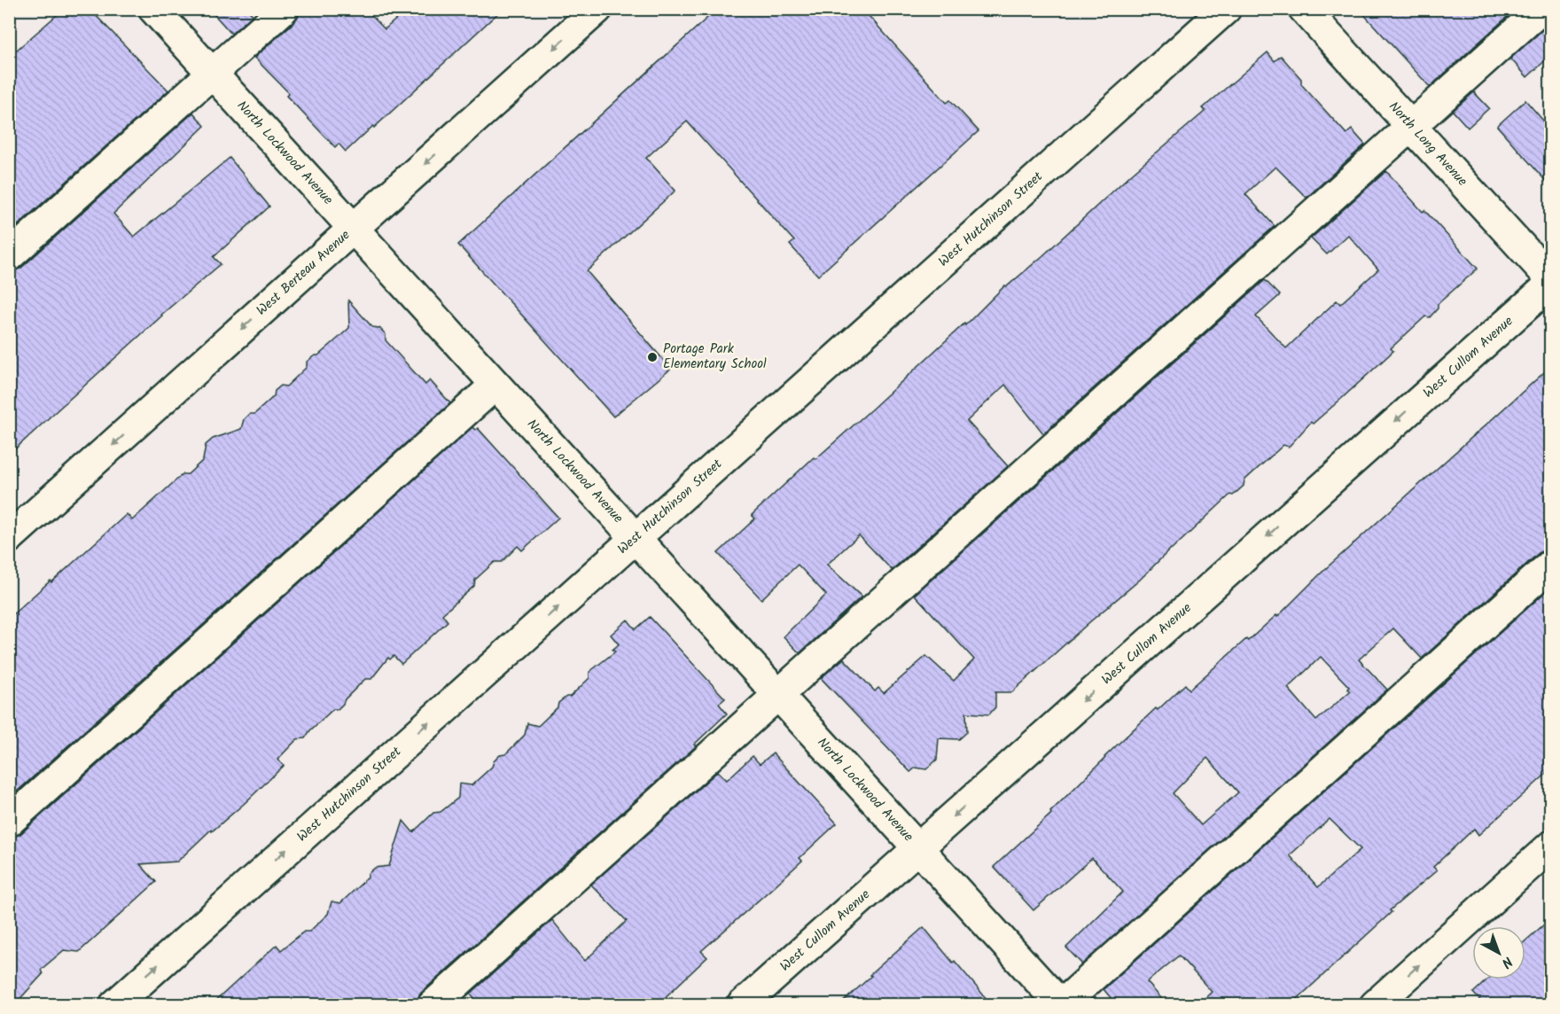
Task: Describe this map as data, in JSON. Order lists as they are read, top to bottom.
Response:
{
  "streets": {
    "street": [
      "North Long Avenue",
      "North Lockwood Avenue",
      "West Hutchinson Street",
      "West Berteau Avenue",
      "West Cullom Avenue"
    ]
  },
  "crossings": [
    ["North Long Avenue", "West Cullom Avenue"],
    ["North Lockwood Avenue", "West Hutchinson Street"],
    ["North Lockwood Avenue", "West Berteau Avenue"],
    ["North Lockwood Avenue", "West Cullom Avenue"]
  ],
  "places": ["Portage Park Elementary School"],
  "north": "bottom right"
}
